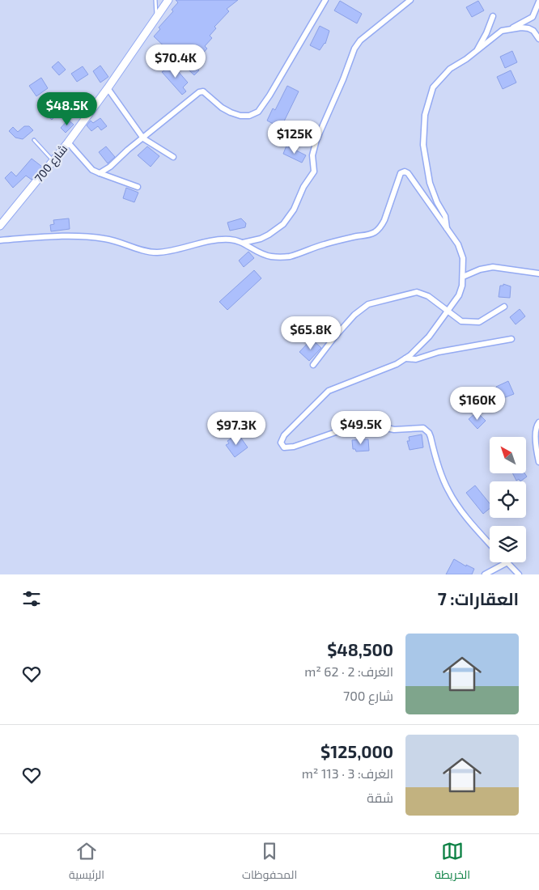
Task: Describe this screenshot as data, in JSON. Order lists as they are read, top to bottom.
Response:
{
  "streets": {
    "main road": ["شارع 700"]
  },
  "north": "top left",
  "page": {
    "price": [
      "$70.4K",
      "$48.5K",
      "$125K",
      "$65.8K",
      "$160K",
      "$49.5K",
      "$97.3K"
    ],
    "heading": "العقارات: 7",
    "list": [
      {
        "name": "$48,500",
        "note": "الغرف: 2 · 62 m² · شارع 700"
      },
      {
        "name": "$125,000",
        "note": "الغرف: 3 · 113 m² · شقة"
      }
    ],
    "tabs": ["الخريطة", "المحفوظات", "الرئيسية"]
  }
}
